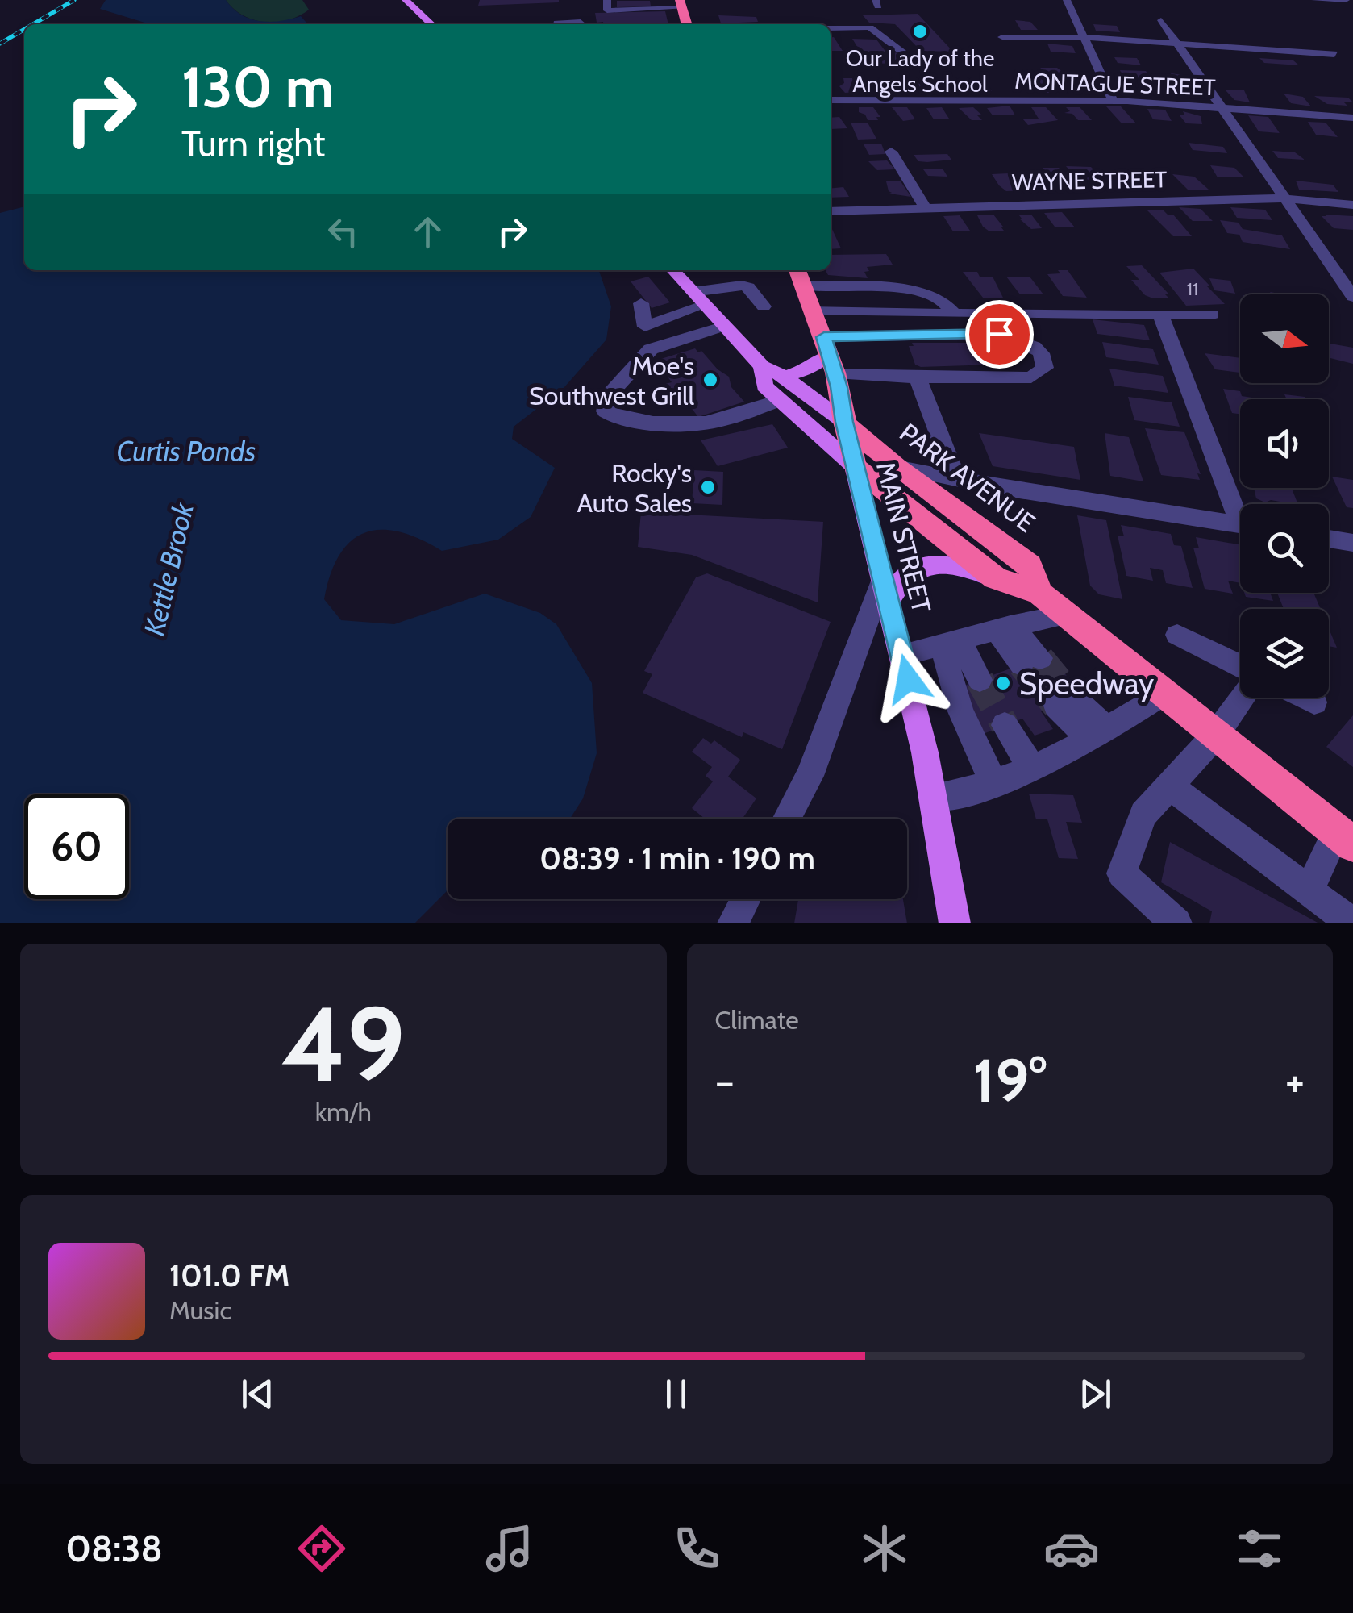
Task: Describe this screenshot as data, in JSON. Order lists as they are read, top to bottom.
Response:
{
  "streets": {
    "highway": ["PARK AVENUE", "MAIN STREET"],
    "street": ["MONTAGUE STREET", "WAYNE STREET"]
  },
  "crossings": [
    ["PARK AVENUE", "MAIN STREET"]
  ],
  "water": ["Curtis Ponds", "Kettle Brook"],
  "places": [
    "Our Lady of the Angels School",
    "Moe's Southwest Grill",
    "Rocky's Auto Sales",
    "Speedway"
  ],
  "house_numbers": ["11"],
  "north": "right",
  "page": {
    "turn": ["130 m", "Turn right"],
    "limit": "60",
    "trip": "08:39 · 1 min · 190 m",
    "tile": [
      ["49", "km/h"],
      "Climate"
    ],
    "heat": ["−", "19°", "+"],
    "song": ["101.0 FM", "Music"],
    "tabs": "08:38"
  }
}
